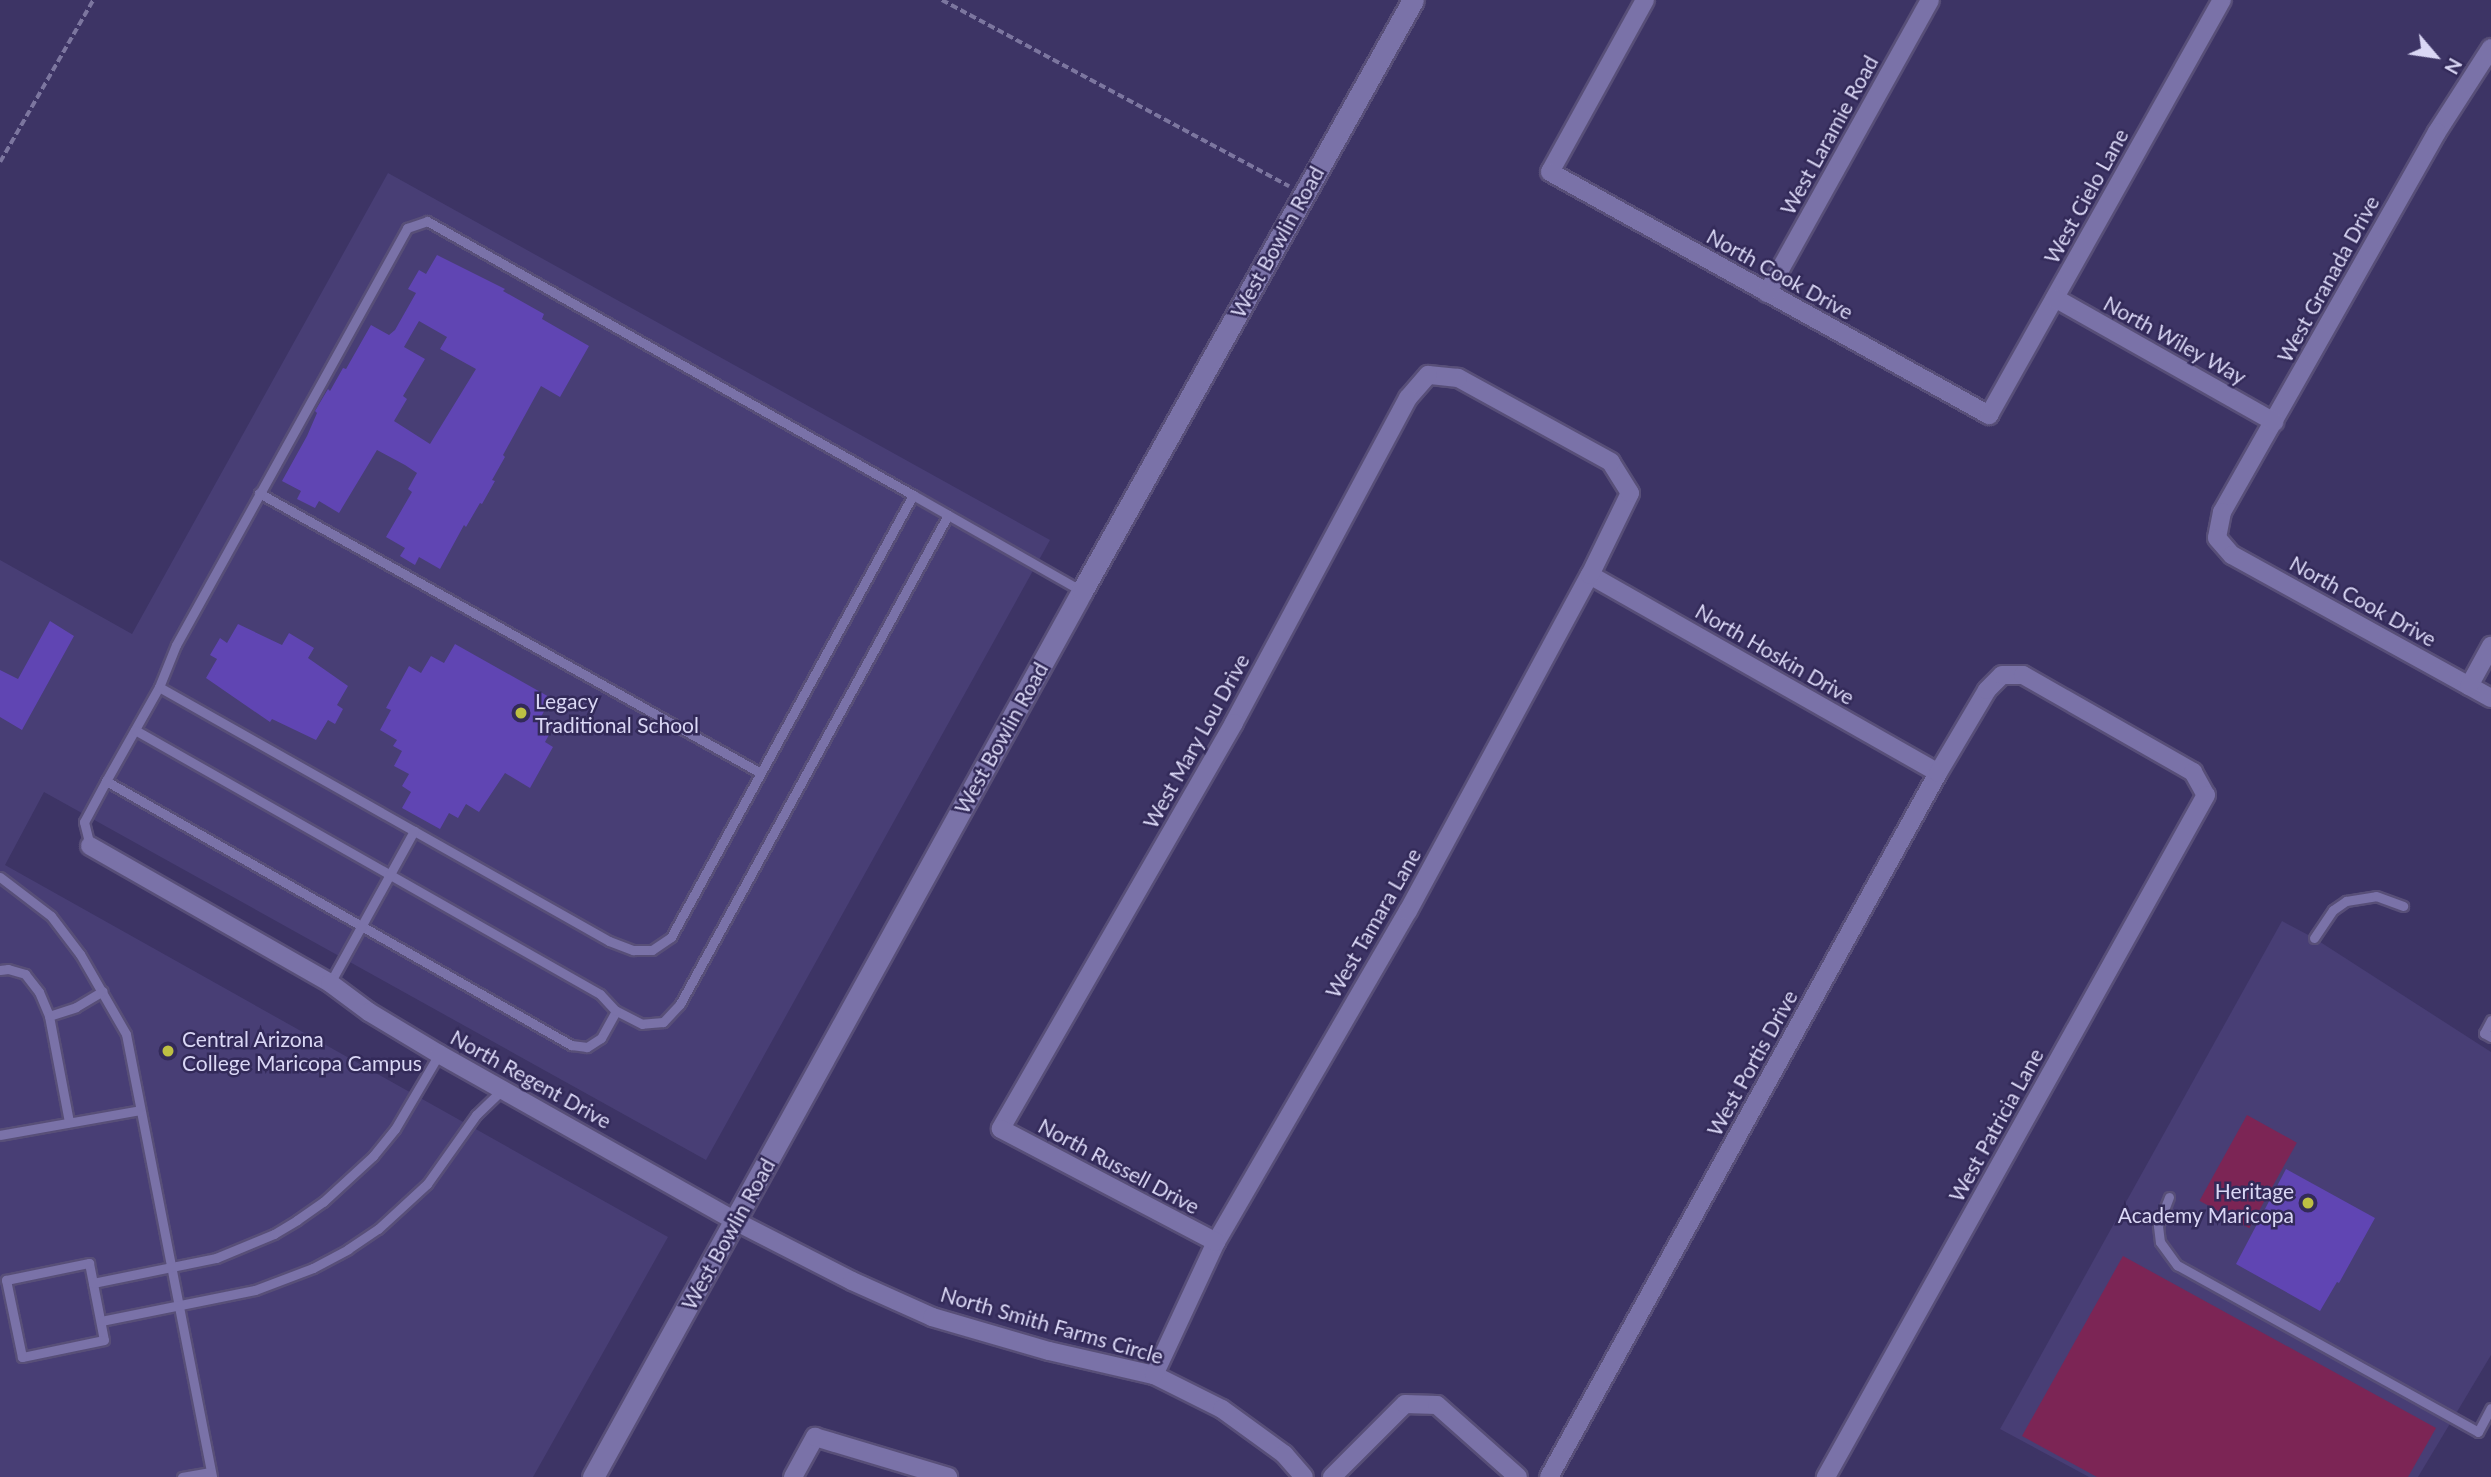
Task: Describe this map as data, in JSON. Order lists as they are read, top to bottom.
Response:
{
  "streets": {
    "street": [
      "West Laramie Road",
      "West Cielo Lane",
      "West Bowlin Road",
      "North Cook Drive",
      "West Granada Drive",
      "North Wiley Way",
      "North Hoskin Drive",
      "West Mary Lou Drive",
      "West Tamara Lane",
      "West Portis Drive",
      "North Regent Drive",
      "West Patricia Lane",
      "North Russell Drive",
      "North Smith Farms Circle"
    ]
  },
  "crossings": [
    ["West Laramie Road", "North Cook Drive"],
    ["West Cielo Lane", "North Cook Drive"],
    ["West Cielo Lane", "North Wiley Way"],
    ["West Bowlin Road", "North Regent Drive"],
    ["West Bowlin Road", "North Smith Farms Circle"],
    ["North Cook Drive", "West Granada Drive"],
    ["West Granada Drive", "North Wiley Way"],
    ["North Hoskin Drive", "West Tamara Lane"],
    ["North Hoskin Drive", "West Portis Drive"],
    ["West Mary Lou Drive", "West Tamara Lane"],
    ["West Mary Lou Drive", "North Russell Drive"],
    ["West Tamara Lane", "North Russell Drive"],
    ["West Tamara Lane", "North Smith Farms Circle"],
    ["West Portis Drive", "West Patricia Lane"],
    ["North Regent Drive", "North Smith Farms Circle"]
  ],
  "places": ["Legacy Traditional School", "Central Arizona College Maricopa Campus", "Heritage Academy Maricopa"],
  "north": "bottom right"
}
